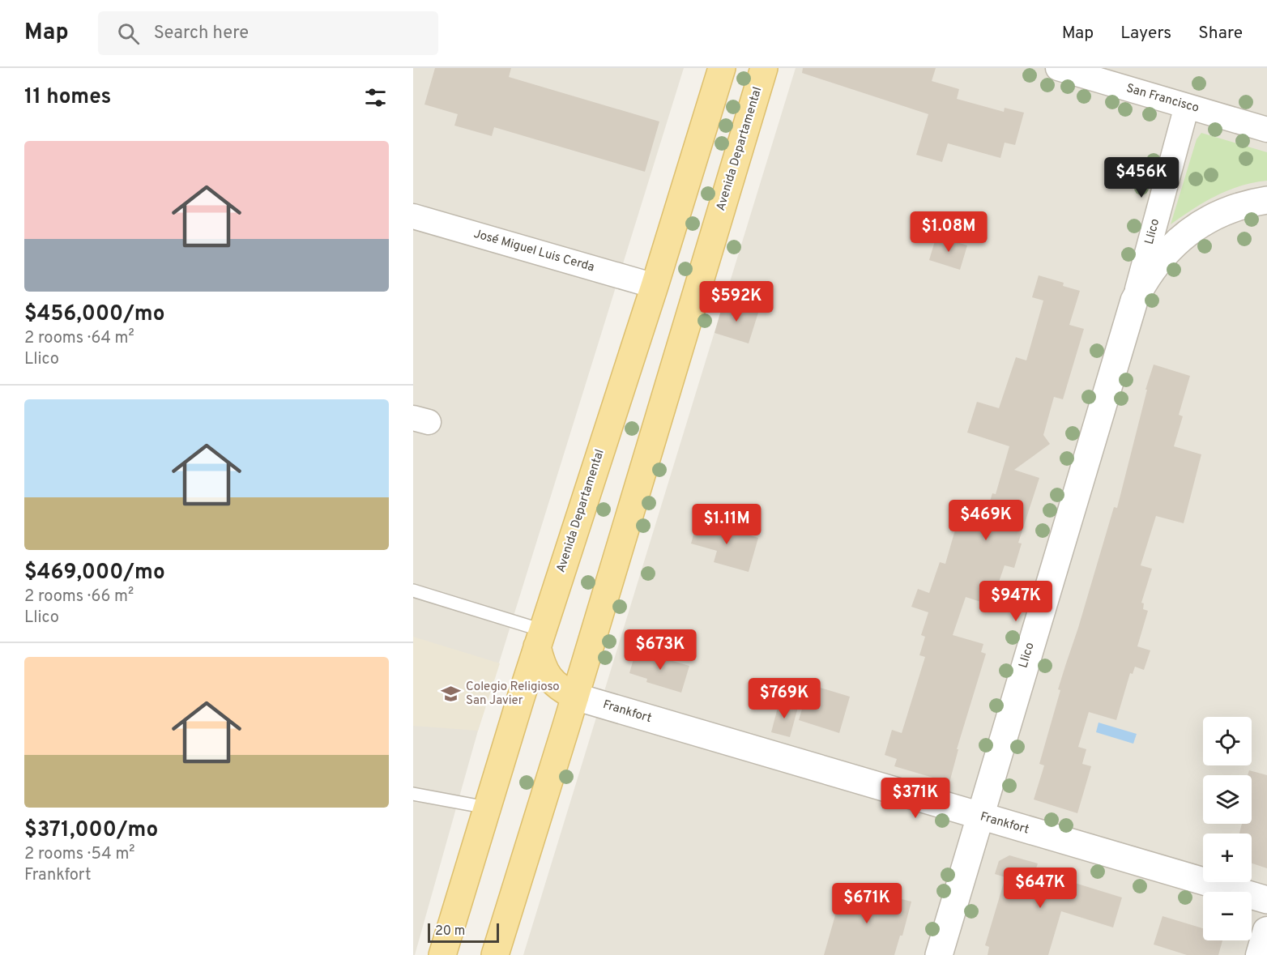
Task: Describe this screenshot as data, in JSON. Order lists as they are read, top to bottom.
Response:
{
  "streets": {
    "main road": ["Avenida Departamental"],
    "street": [
      "San Francisco",
      "Llico",
      "José Miguel Luis Cerda",
      "Frankfort"
    ]
  },
  "crossings": [
    ["San Francisco", "Llico"],
    ["Avenida Departamental", "José Miguel Luis Cerda"],
    ["Avenida Departamental", "Frankfort"],
    ["Llico", "Frankfort"]
  ],
  "places": {
    "school or university": ["Colegio Religioso San Javier"]
  },
  "scale_bar": "20 m",
  "page": {
    "header": "Map",
    "search": "Search here",
    "nav": ["Map", "Layers", "Share"],
    "heading": "11 homes",
    "list": [
      {
        "name": "$456,000/mo",
        "note": "2 rooms · 64 m² · Llico"
      },
      {
        "name": "$469,000/mo",
        "note": "2 rooms · 66 m² · Llico"
      },
      {
        "name": "$371,000/mo",
        "note": "2 rooms · 54 m² · Frankfort"
      }
    ],
    "price": [
      "$456K",
      "$1.08M",
      "$592K",
      "$469K",
      "$1.11M",
      "$947K",
      "$673K",
      "$769K",
      "$371K",
      "$647K",
      "$671K"
    ],
    "map_buttons": ["+", "−"],
    "scale": "20 m"
  }
}
